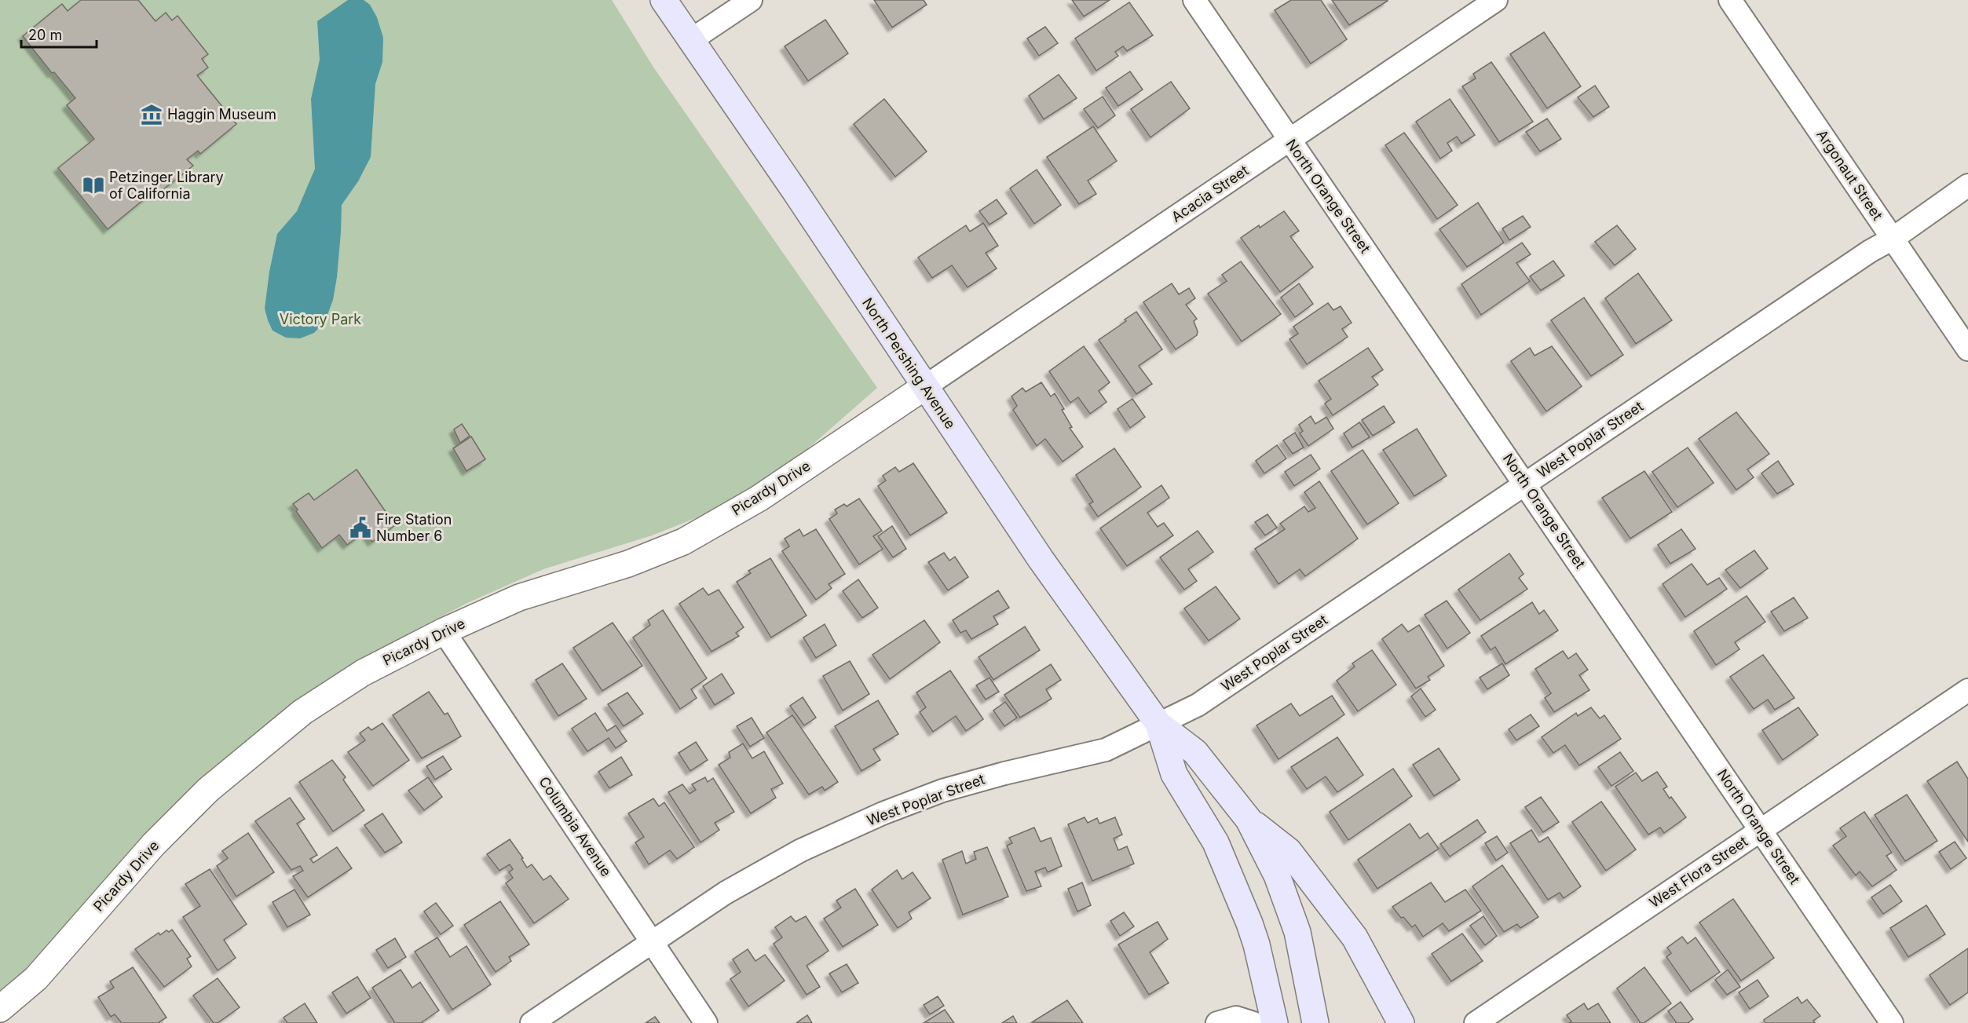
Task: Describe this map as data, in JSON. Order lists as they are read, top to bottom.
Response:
{
  "streets": {
    "main road": ["North Pershing Avenue"],
    "street": [
      "Argonaut Street",
      "Acacia Street",
      "North Orange Street",
      "West Poplar Street",
      "Picardy Drive",
      "Columbia Avenue",
      "West Flora Street"
    ]
  },
  "crossings": [
    ["Argonaut Street", "West Poplar Street"],
    ["Acacia Street", "North Orange Street"],
    ["Acacia Street", "North Pershing Avenue"],
    ["Acacia Street", "Picardy Drive"],
    ["North Orange Street", "West Poplar Street"],
    ["North Orange Street", "West Flora Street"],
    ["North Pershing Avenue", "West Poplar Street"],
    ["North Pershing Avenue", "Picardy Drive"],
    ["West Poplar Street", "Columbia Avenue"],
    ["Picardy Drive", "Columbia Avenue"]
  ],
  "parks": ["Victory Park"],
  "places": {
    "museum": ["Haggin Museum"],
    "library": ["Petzinger Library of California"],
    "public building": ["Fire Station Number 6"]
  },
  "scale_bar": "20 m"
}
